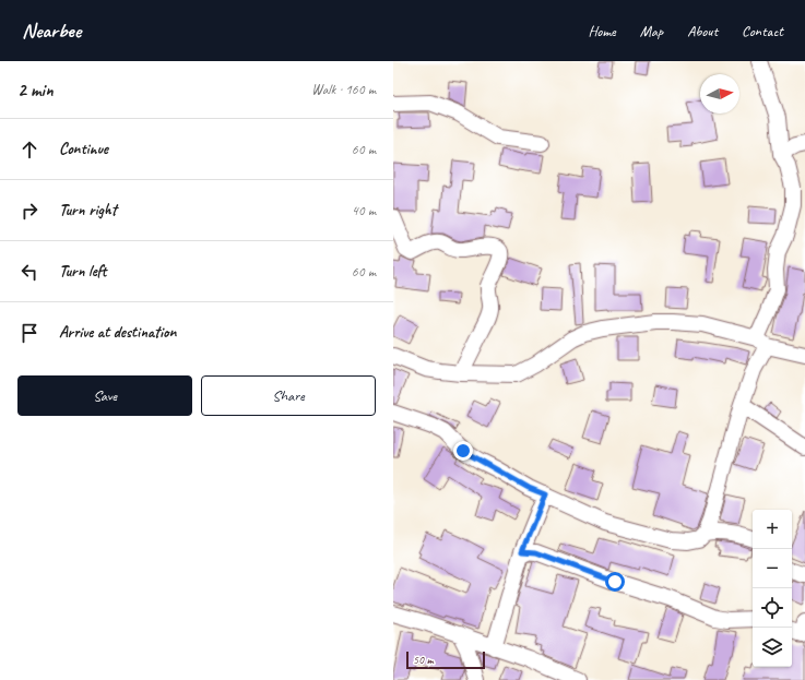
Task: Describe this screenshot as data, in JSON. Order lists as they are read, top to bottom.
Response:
{
  "scale_bar": "50 m",
  "north": "right",
  "page": {
    "header": "Nearbee",
    "nav": [
      "Home",
      "Map",
      "About",
      "Contact"
    ],
    "heading": ["2 min", "Walk · 160 m"],
    "list": [
      ["Continue", "60 m"],
      ["Turn right", "40 m"],
      ["Turn left", "60 m"],
      "Arrive at destination"
    ],
    "buttons": ["Save", "Share"],
    "map_buttons": ["+", "−"],
    "scale": "50 m"
  }
}
